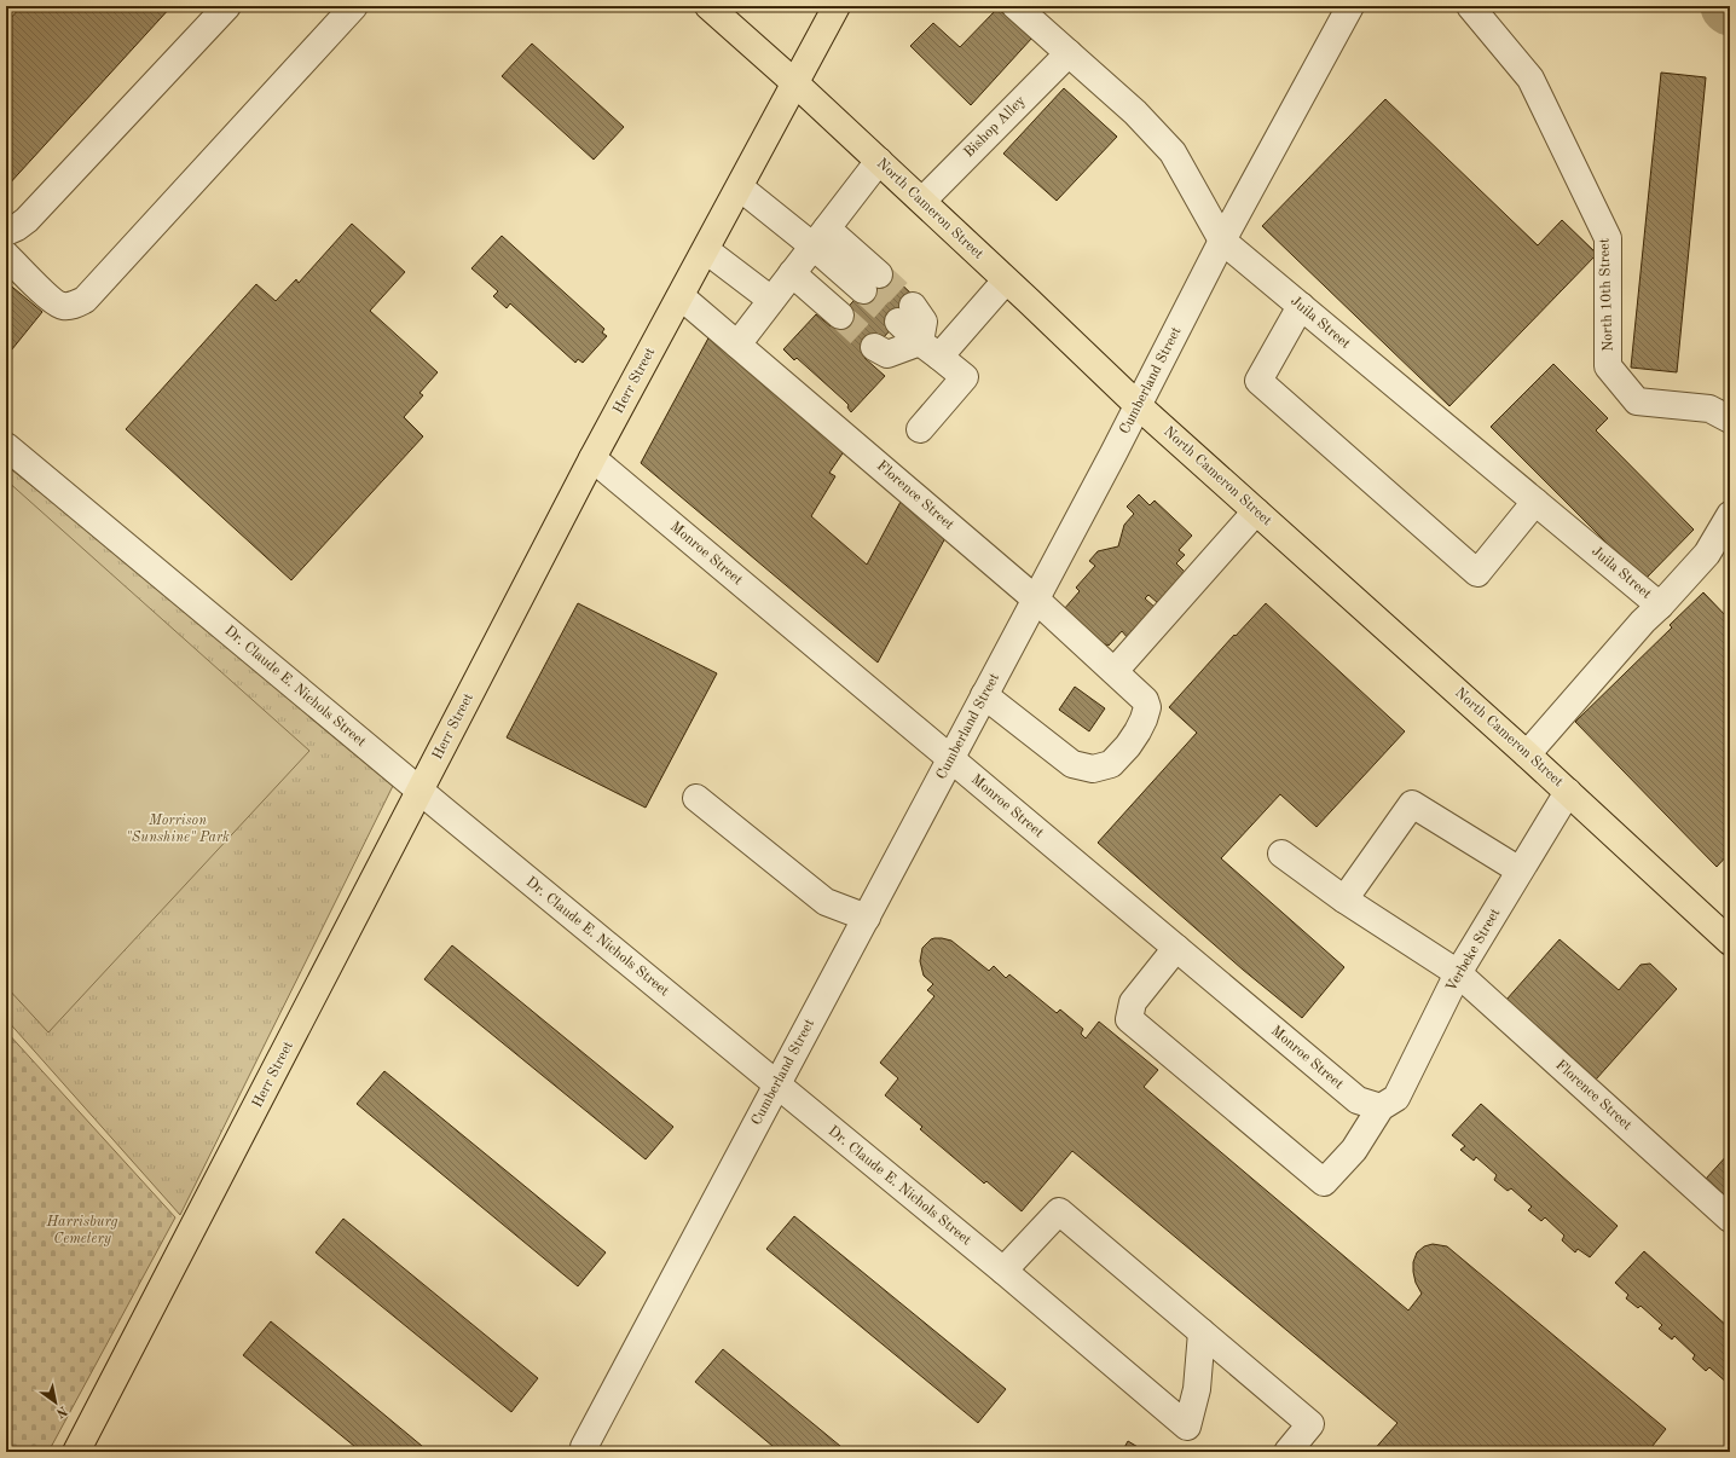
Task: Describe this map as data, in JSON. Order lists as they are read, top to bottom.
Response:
{
  "streets": {
    "main road": ["North Cameron Street", "Herr Street"],
    "street": [
      "Bishop Alley",
      "North 10th Street",
      "Juila Street",
      "Cumberland Street",
      "Florence Street",
      "Monroe Street",
      "Dr. Claude E. Nichols Street",
      "Verbeke Street"
    ]
  },
  "crossings": [
    ["Bishop Alley", "North Cameron Street"],
    ["Bishop Alley", "Juila Street"],
    ["North Cameron Street", "Herr Street"],
    ["North Cameron Street", "Cumberland Street"],
    ["North Cameron Street", "Verbeke Street"],
    ["Juila Street", "Cumberland Street"],
    ["Herr Street", "Florence Street"],
    ["Herr Street", "Monroe Street"],
    ["Herr Street", "Dr. Claude E. Nichols Street"],
    ["Cumberland Street", "Florence Street"],
    ["Cumberland Street", "Monroe Street"],
    ["Cumberland Street", "Dr. Claude E. Nichols Street"],
    ["Florence Street", "Verbeke Street"],
    ["Monroe Street", "Verbeke Street"]
  ],
  "parks": ["Morrison \"Sunshine\" Park", "Harrisburg Cemetery"],
  "north": "bottom right"
}
